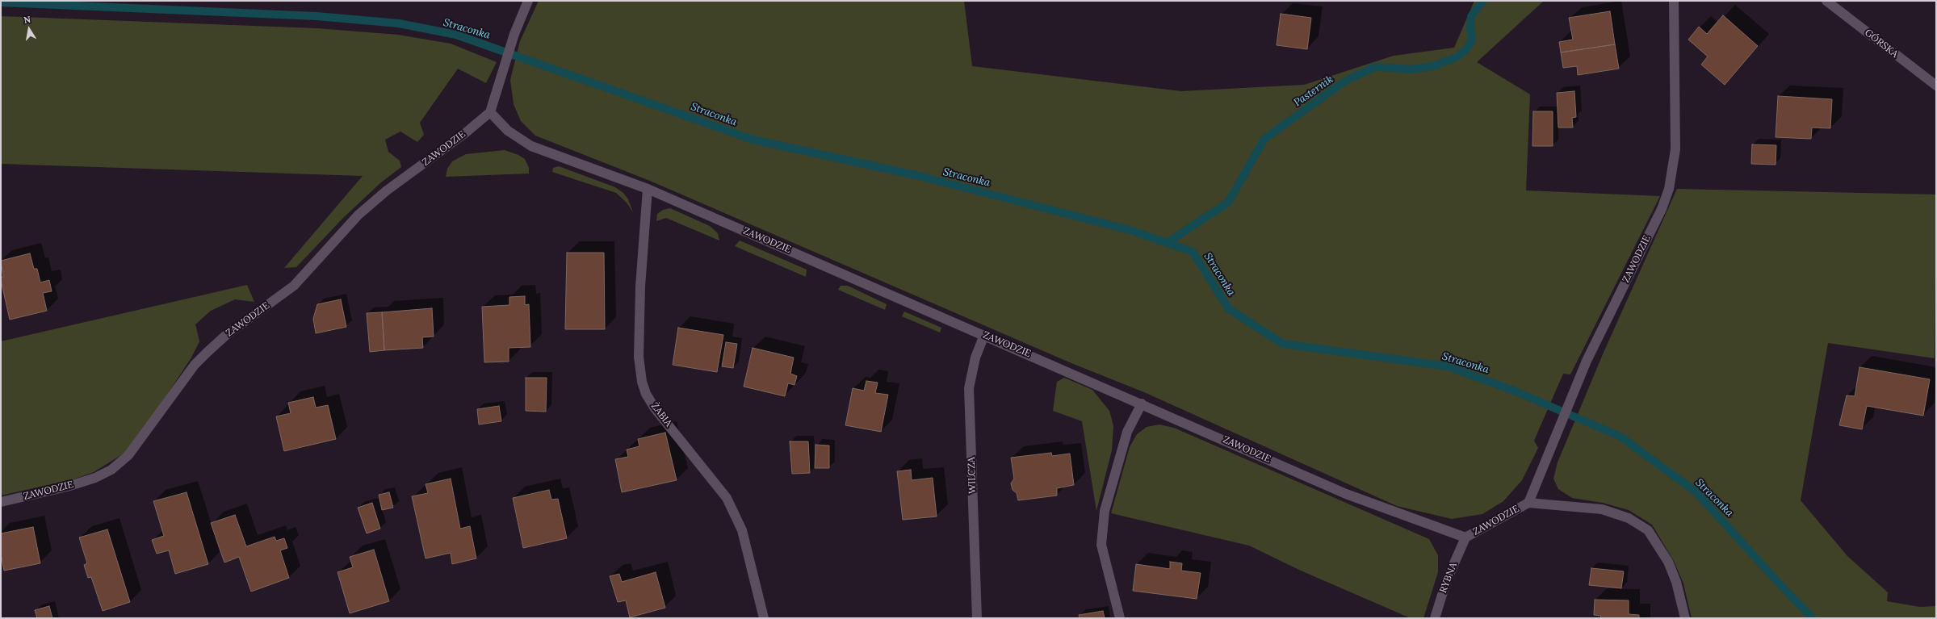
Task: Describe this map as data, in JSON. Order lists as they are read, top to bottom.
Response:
{
  "streets": {
    "street": [
      "GÓRSKA",
      "ZAWODZIE",
      "ŻABIA",
      "WILCZA",
      "RYBNA"
    ]
  },
  "crossings": [
    ["ZAWODZIE", "ŻABIA"],
    ["ZAWODZIE", "WILCZA"],
    ["ZAWODZIE", "RYBNA"]
  ],
  "water": ["Straconka", "Pasternik"],
  "north": "top"
}
